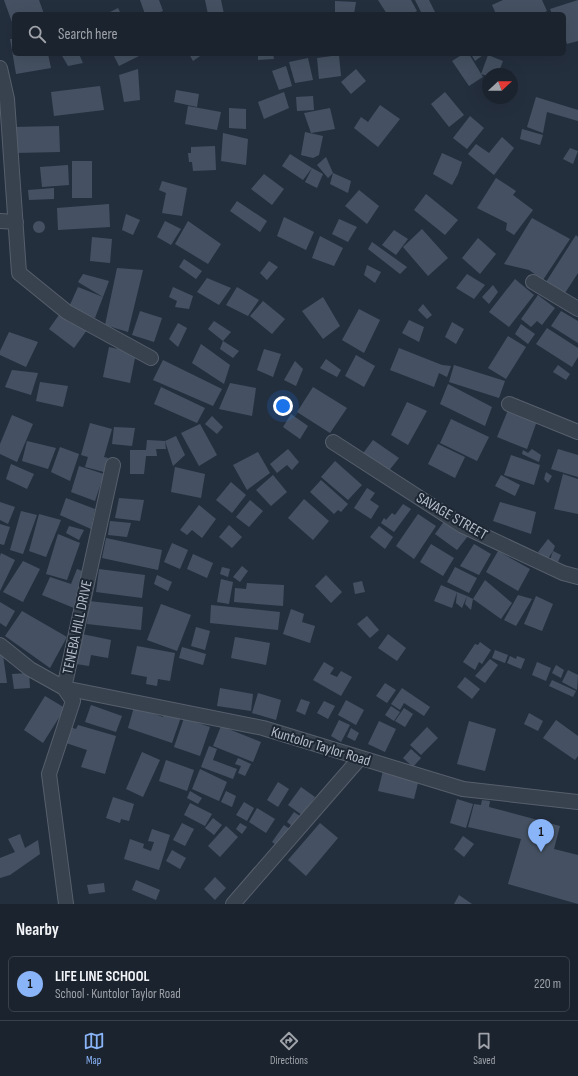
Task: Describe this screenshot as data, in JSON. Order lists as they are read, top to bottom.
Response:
{
  "streets": {
    "street": ["SAVAGE STREET", "TENEBA HILL DRIVE", "Kuntolor Taylor Road"]
  },
  "crossings": [
    ["TENEBA HILL DRIVE", "Kuntolor Taylor Road"]
  ],
  "north": "right",
  "page": {
    "search": "Search here",
    "pins": "1",
    "heading": "Nearby",
    "list": [
      {
        "mark": "1",
        "name": "LIFE LINE SCHOOL",
        "note": "School · Kuntolor Taylor Road",
        "value": "220 m"
      }
    ],
    "nav": ["Map", "Directions", "Saved"]
  }
}
